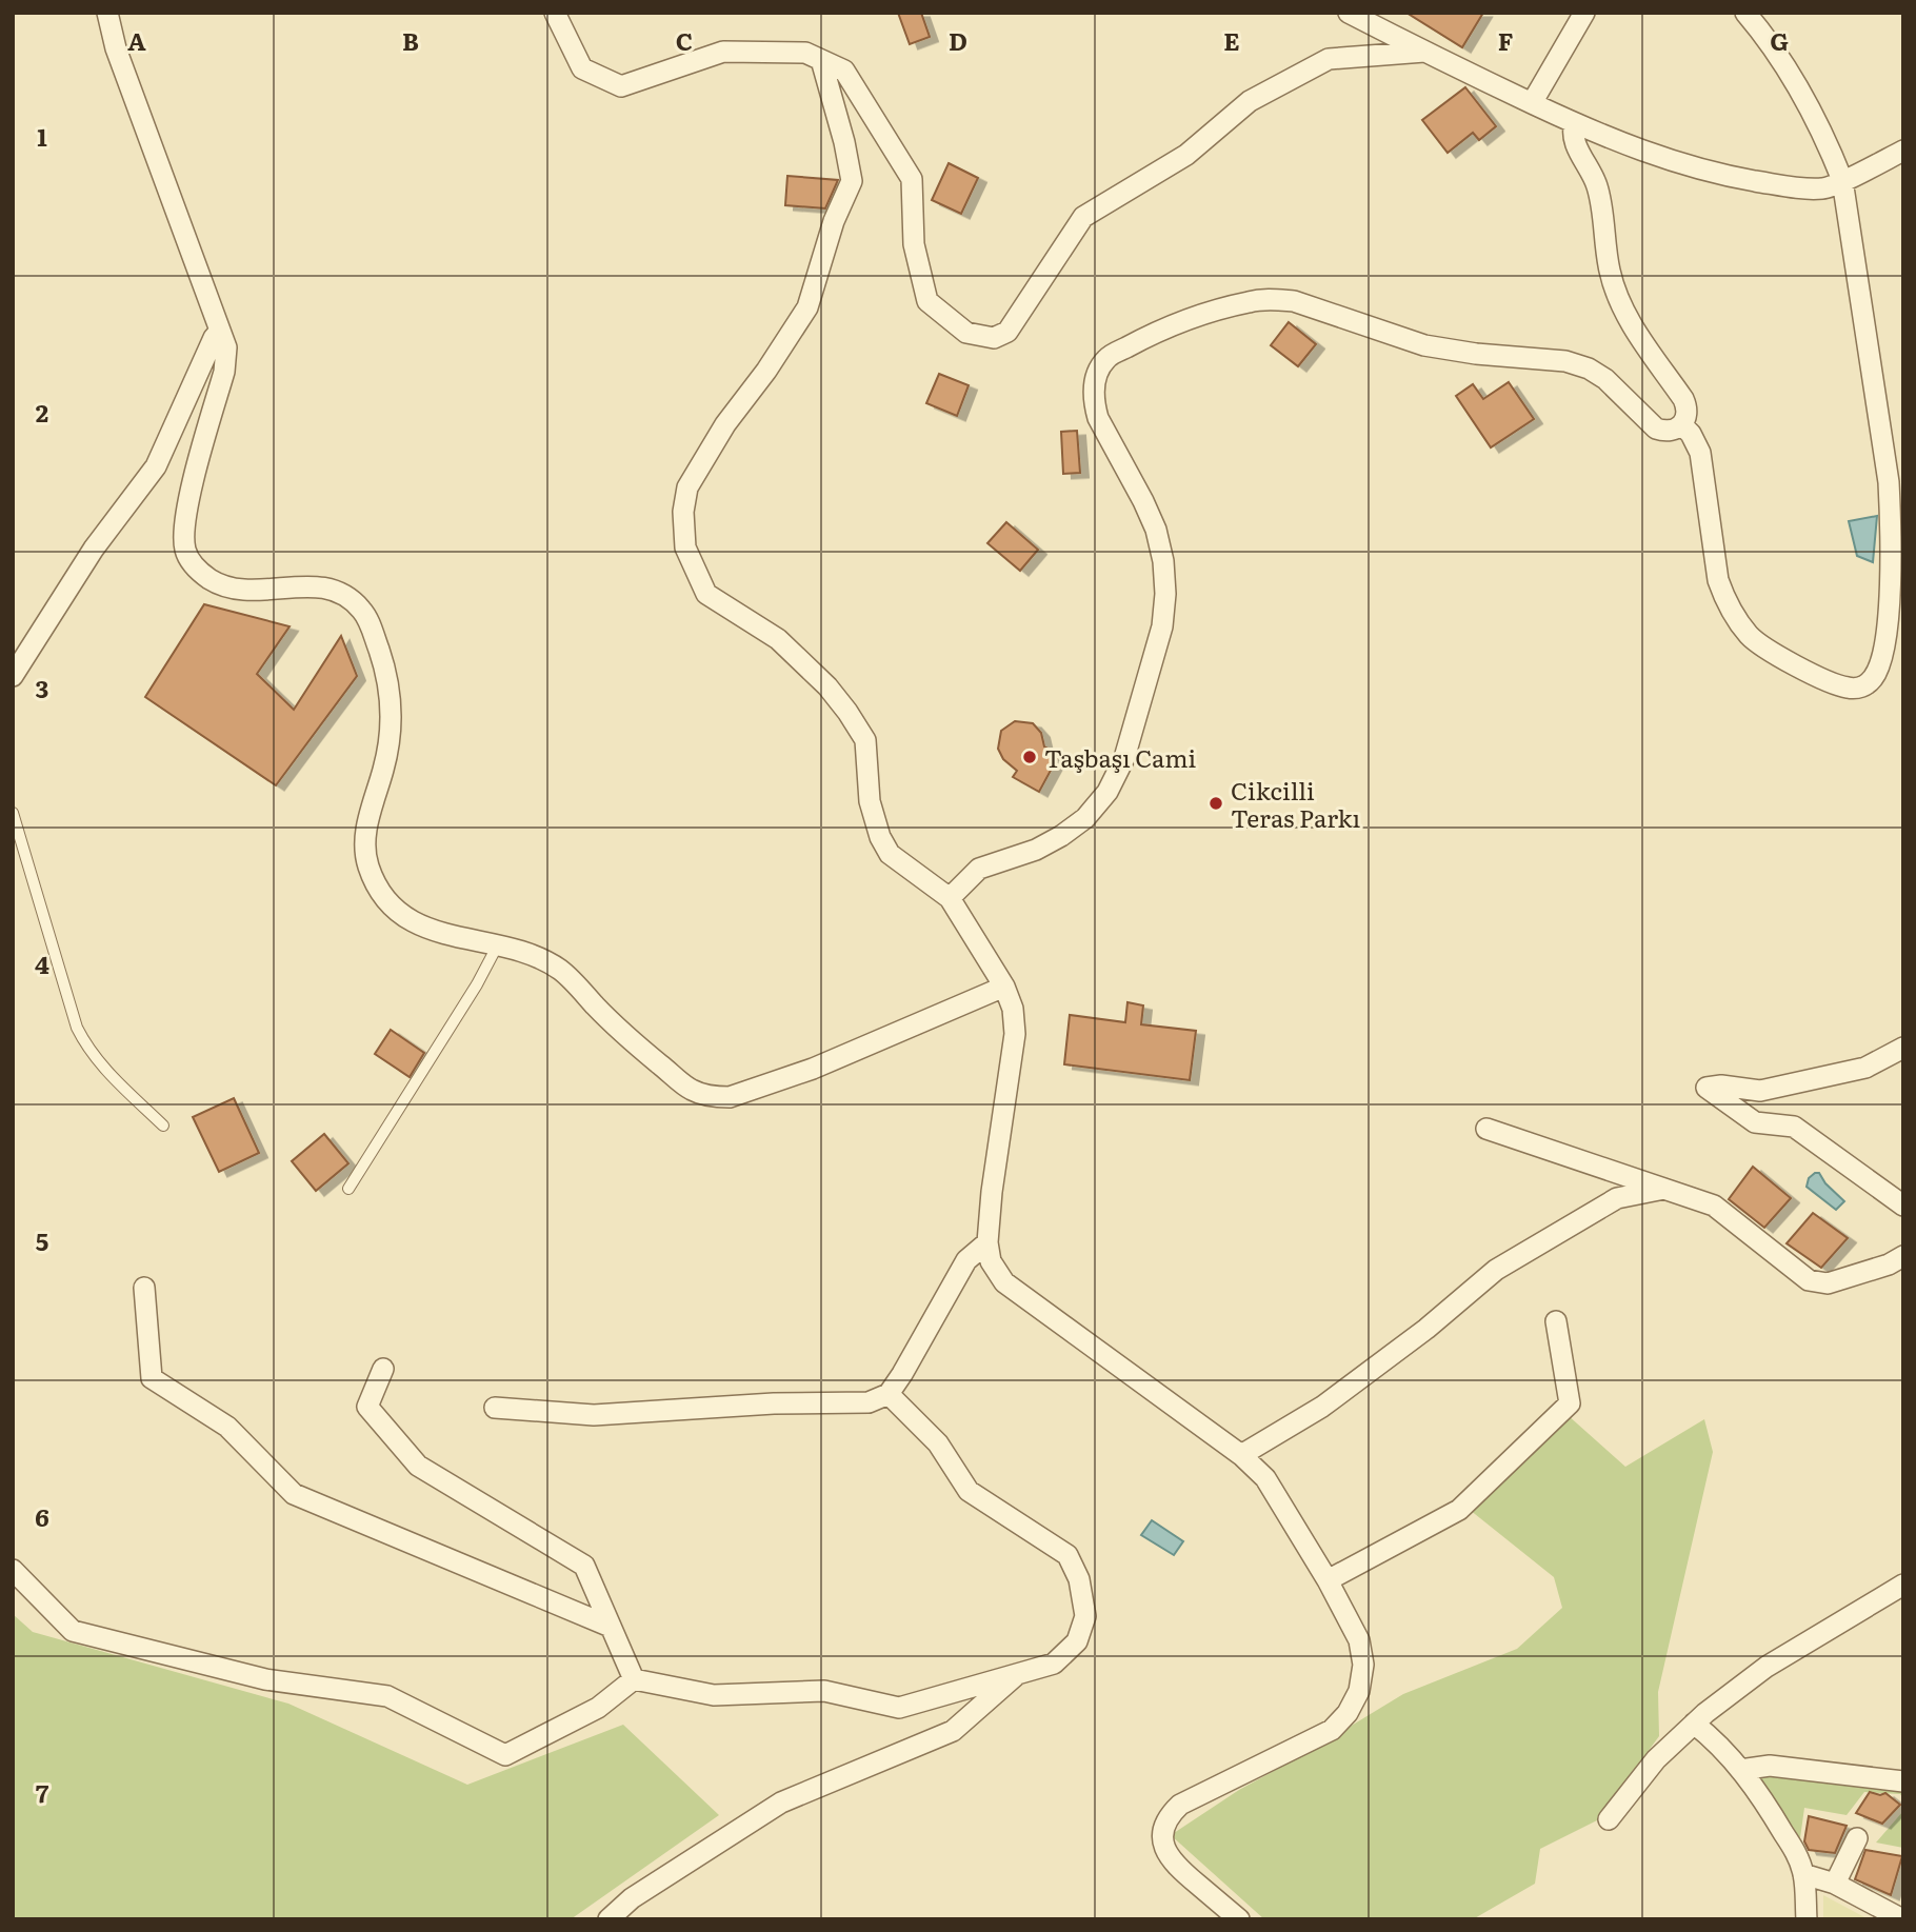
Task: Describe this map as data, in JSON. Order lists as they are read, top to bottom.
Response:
{
  "places": ["Taşbaşı Cami", "Cikcilli Teras Parkı"],
  "grid": {
    "columns": [
      "A",
      "B",
      "C",
      "D",
      "E",
      "F",
      "G"
    ],
    "rows": [
      "1",
      "2",
      "3",
      "4",
      "5",
      "6",
      "7"
    ]
  }
}
